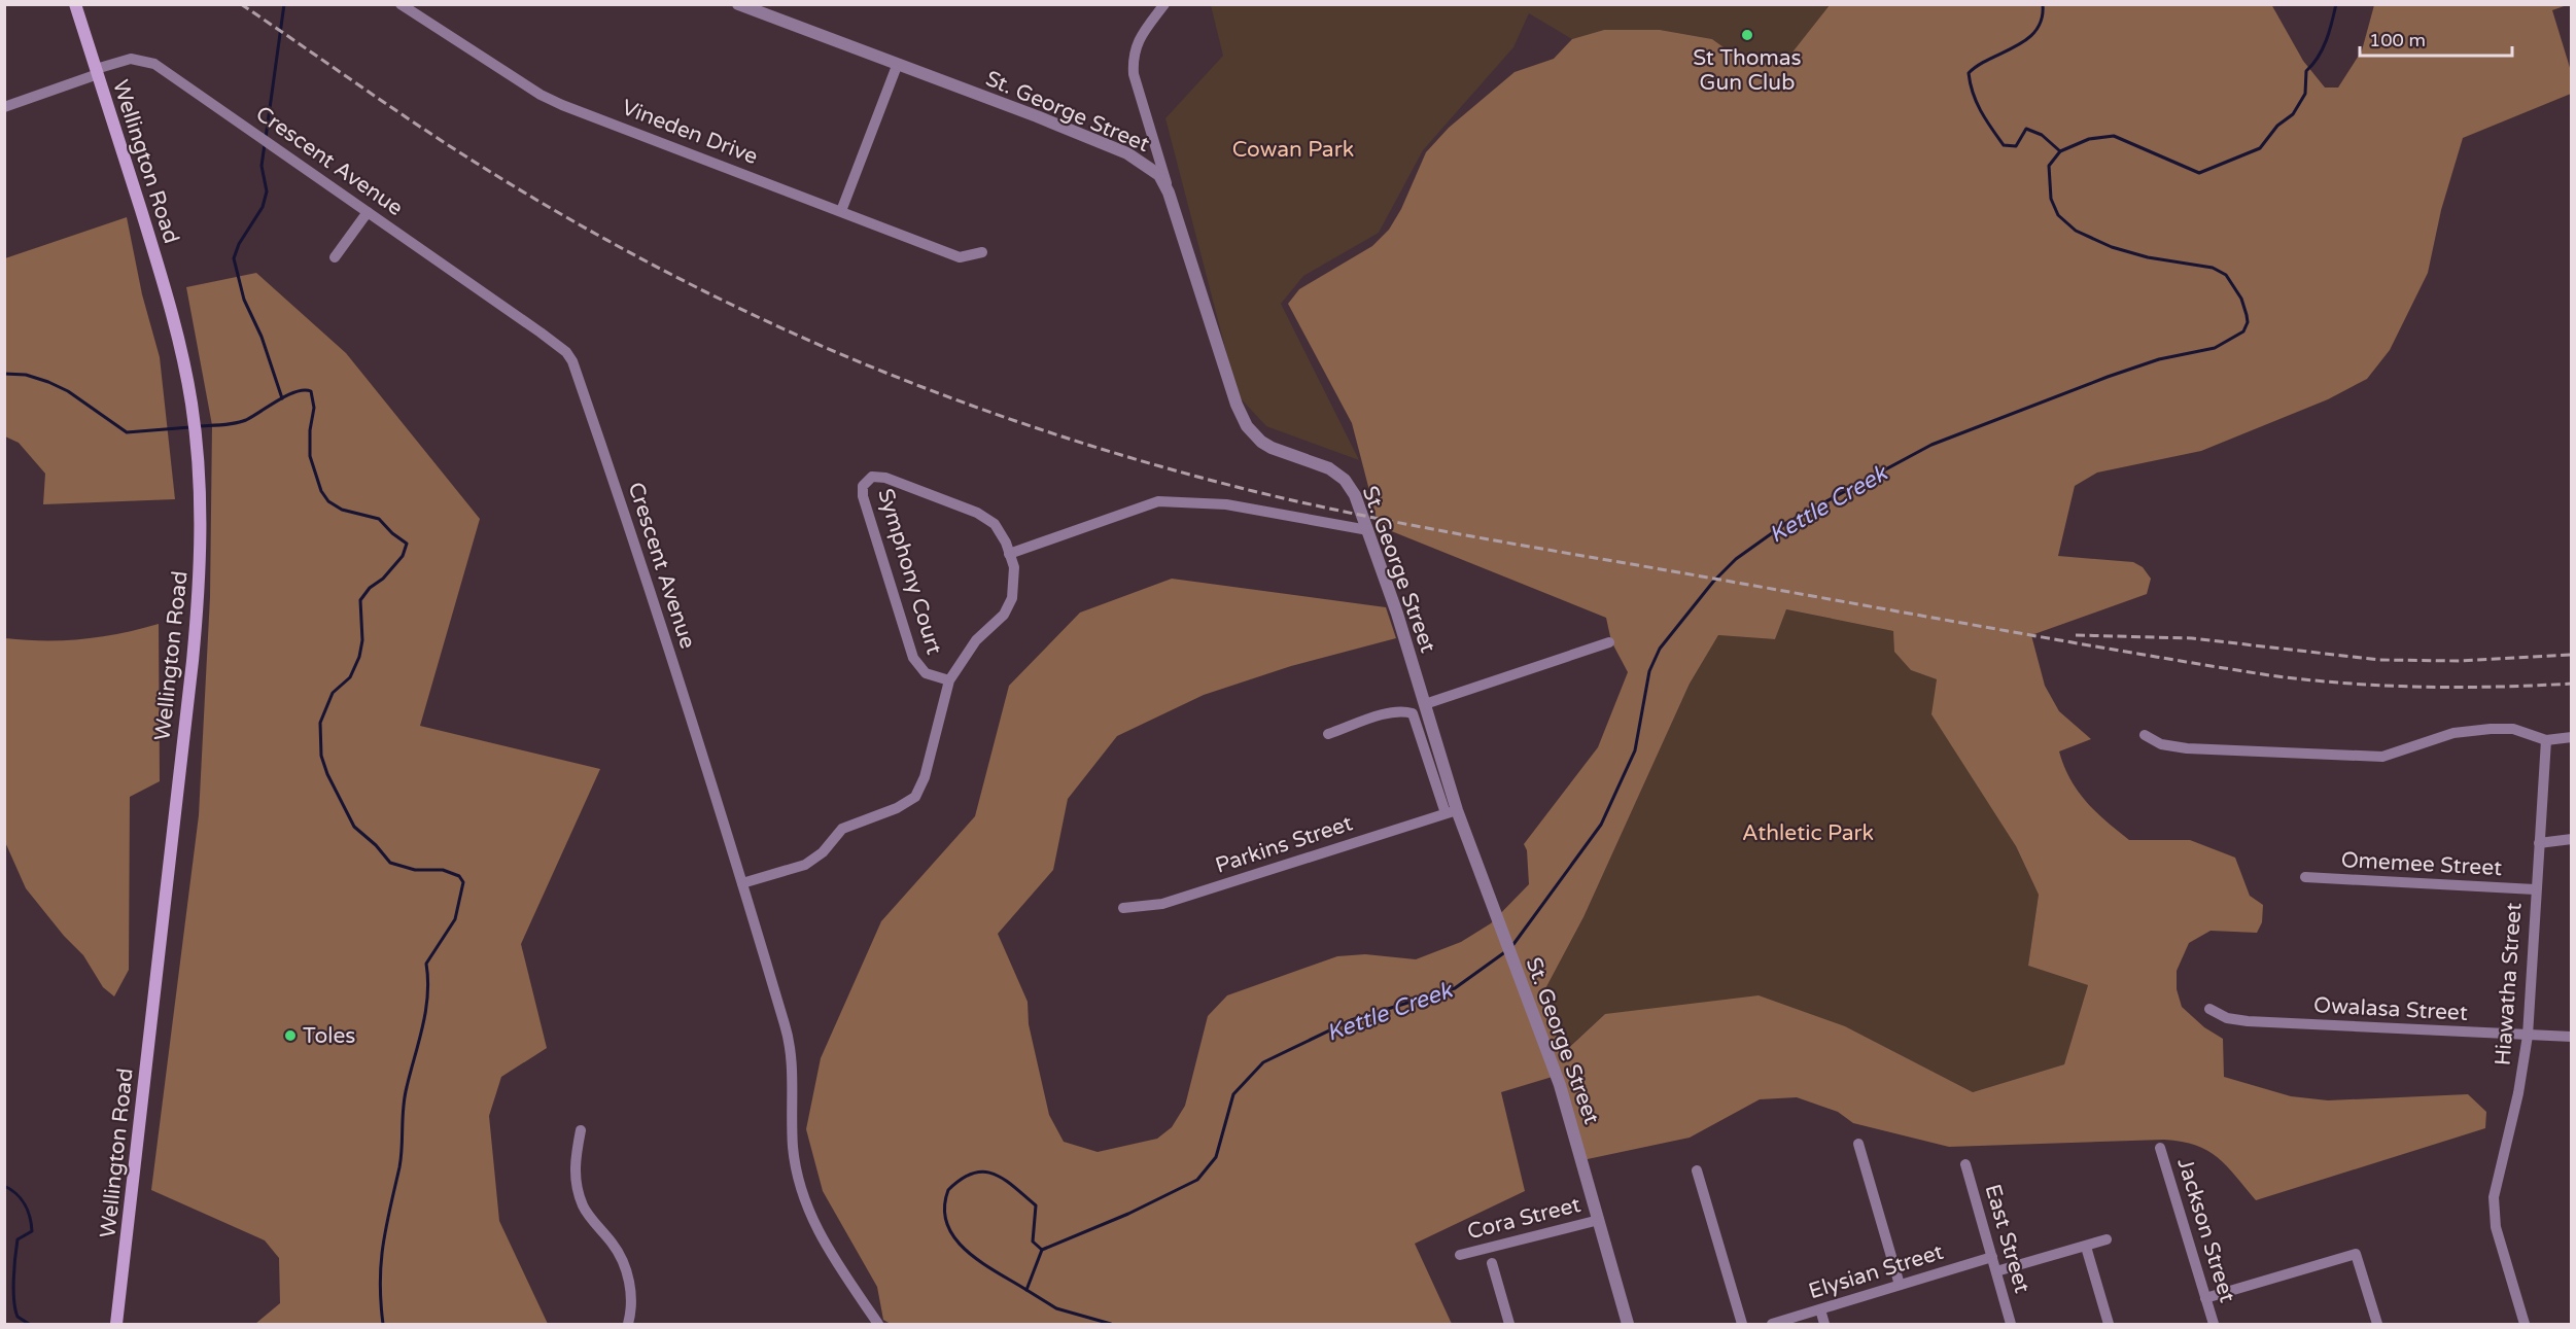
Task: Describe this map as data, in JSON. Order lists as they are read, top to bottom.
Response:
{
  "streets": {
    "main road": ["Wellington Road"],
    "street": [
      "St. George Street",
      "Vineden Drive",
      "Crescent Avenue",
      "Symphony Court",
      "Parkins Street",
      "Omemee Street",
      "Hiawatha Street",
      "Owalasa Street",
      "Cora Street",
      "Jackson Street",
      "East Street",
      "Elysian Street"
    ]
  },
  "crossings": [
    ["St. George Street", "Parkins Street"],
    ["St. George Street", "Cora Street"],
    ["Crescent Avenue", "Wellington Road"],
    ["Crescent Avenue", "Symphony Court"],
    ["Omemee Street", "Hiawatha Street"],
    ["Hiawatha Street", "Owalasa Street"],
    ["East Street", "Elysian Street"]
  ],
  "water": ["Kettle Creek"],
  "parks": ["Cowan Park", "Athletic Park"],
  "places": ["St Thomas Gun Club", "Toles"],
  "scale_bar": "100 m"
}
